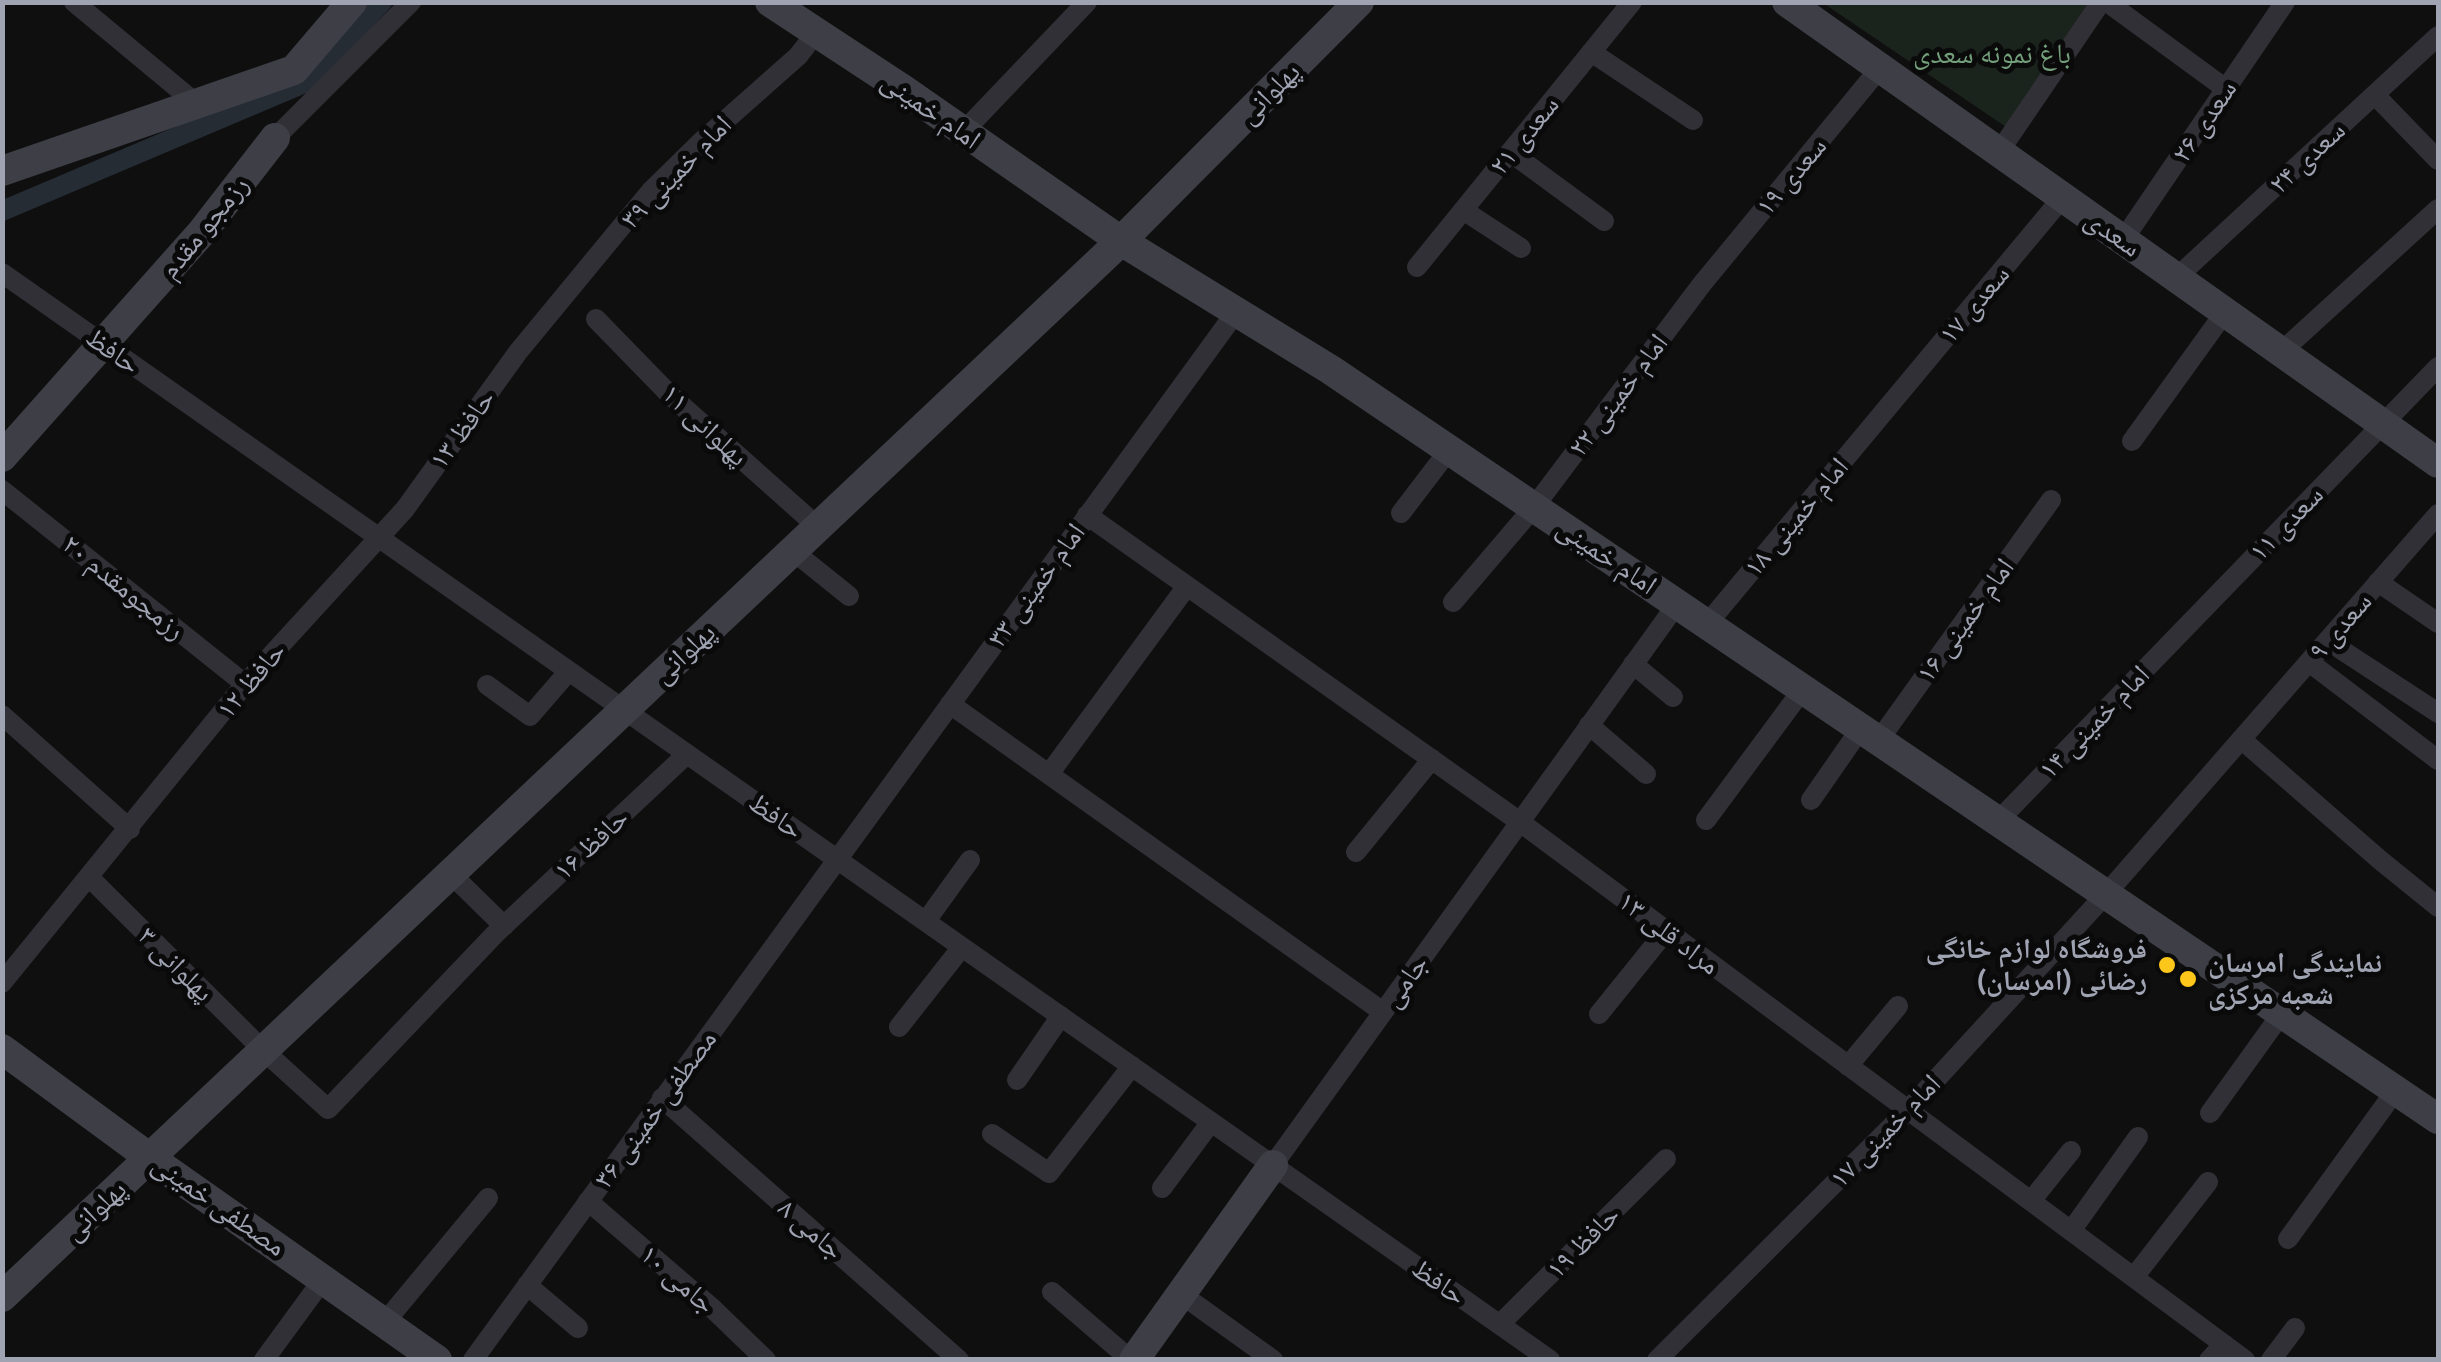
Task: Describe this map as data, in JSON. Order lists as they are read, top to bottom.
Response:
{
  "streets": {
    "main road": [
      "پهلوانی",
      "امام خمینی",
      "رزمجو مقدم",
      "سعدی",
      "جامی",
      "مصطفی خمینی"
    ],
    "street": [
      "سعدی ۲۶",
      "سعدی ۲۱",
      "سعدی ۲۴",
      "امام خمینی ۳۹",
      "سعدی ۱۹",
      "سعدی ۱۷",
      "حافظ",
      "امام خمینی ۲۲",
      "پهلوانی ۱۱",
      "حافظ ۱۳",
      "امام خمینی ۱۸",
      "سعدی ۱۱",
      "امام خمینی ۳۳",
      "رزمجومقدم ۲۰",
      "امام خمینی ۱۶",
      "سعدی ۹",
      "حافظ ۱۲",
      "امام خمینی ۱۴",
      "حافظ ۱۶",
      "مراد قلی ۱۳",
      "پهلوانی ۳",
      "مصطفی خمینی ۳۶",
      "امام خمینی ۱۷",
      "جامی ۸",
      "حافظ ۱۹",
      "جامی ۱۰"
    ]
  },
  "crossings": [
    ["پهلوانی", "امام خمینی"],
    ["پهلوانی", "حافظ"],
    ["پهلوانی", "پهلوانی ۱۱"],
    ["پهلوانی", "پهلوانی ۳"],
    ["پهلوانی", "مصطفی خمینی"],
    ["امام خمینی", "امام خمینی ۳۹"],
    ["امام خمینی", "امام خمینی ۲۲"],
    ["امام خمینی", "امام خمینی ۱۸"],
    ["امام خمینی", "امام خمینی ۳۳"],
    ["امام خمینی", "امام خمینی ۱۶"],
    ["امام خمینی", "سعدی ۹"],
    ["امام خمینی", "امام خمینی ۱۴"],
    ["امام خمینی", "جامی"],
    ["امام خمینی", "امام خمینی ۱۷"],
    ["سعدی ۲۶", "سعدی"],
    ["سعدی ۲۴", "سعدی"],
    ["امام خمینی ۳۹", "حافظ ۱۳"],
    ["سعدی ۱۹", "سعدی"],
    ["سعدی ۱۹", "امام خمینی ۲۲"],
    ["رزمجو مقدم", "حافظ"],
    ["سعدی", "سعدی ۱۷"],
    ["سعدی", "سعدی ۱۱"],
    ["سعدی ۱۷", "امام خمینی ۱۸"],
    ["حافظ", "حافظ ۱۳"],
    ["حافظ", "امام خمینی ۳۳"],
    ["حافظ", "حافظ ۱۲"],
    ["حافظ", "حافظ ۱۶"],
    ["حافظ", "جامی"],
    ["حافظ", "مصطفی خمینی ۳۶"],
    ["حافظ", "حافظ ۱۹"],
    ["حافظ ۱۳", "حافظ ۱۲"],
    ["سعدی ۱۱", "امام خمینی ۱۴"],
    ["امام خمینی ۳۳", "مراد قلی ۱۳"],
    ["امام خمینی ۳۳", "مصطفی خمینی ۳۶"],
    ["رزمجومقدم ۲۰", "حافظ ۱۲"],
    ["سعدی ۹", "امام خمینی ۱۷"],
    ["حافظ ۱۲", "پهلوانی ۳"],
    ["حافظ ۱۶", "پهلوانی ۳"],
    ["مراد قلی ۱۳", "جامی"],
    ["مراد قلی ۱۳", "امام خمینی ۱۷"],
    ["مصطفی خمینی ۳۶", "جامی ۸"],
    ["مصطفی خمینی ۳۶", "جامی ۱۰"]
  ],
  "parks": ["باغ نمونه سعدی"],
  "places": ["فروشگاه لوازم خانگی رضائی (امرسان)", "نمایندگی امرسان شعبه مرکزی"]
}
